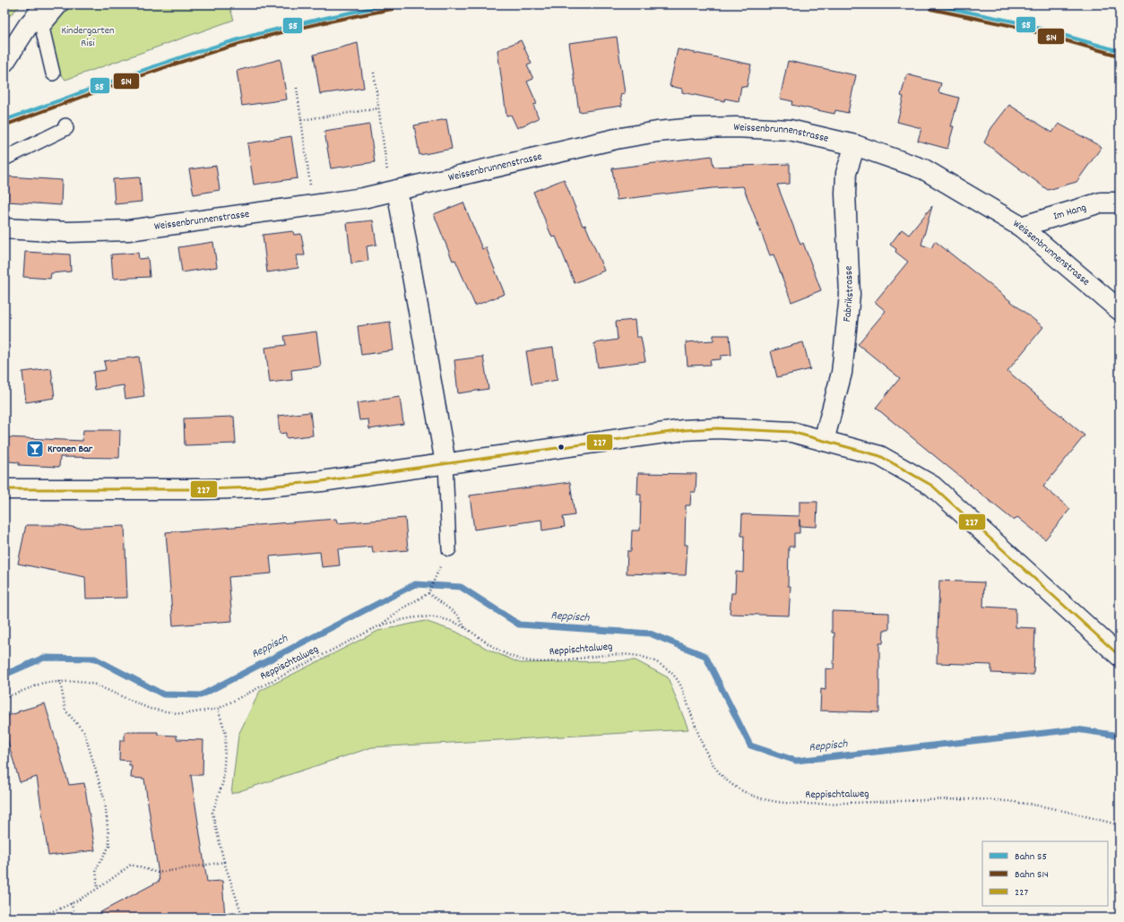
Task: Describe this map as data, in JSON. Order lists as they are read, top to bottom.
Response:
{
  "streets": {
    "street": ["Weissenbrunnenstrasse", "Im Hang", "Fabrikstrasse"],
    "path": ["Reppischtalweg"]
  },
  "crossings": [
    ["Weissenbrunnenstrasse", "Im Hang"],
    ["Weissenbrunnenstrasse", "Fabrikstrasse"]
  ],
  "water": ["Reppisch"],
  "parks": ["Kindergarten Risi"],
  "places": {
    "bar": ["Kronen Bar"]
  },
  "lines": ["rail line S5", "rail line S14", "transit line 227"],
  "legend": ["Bahn S5", "Bahn S14", "227"]
}
